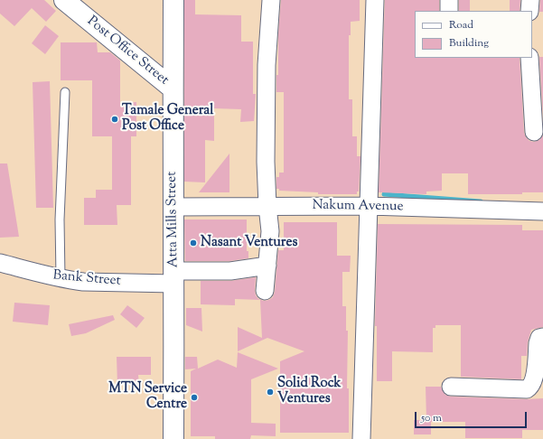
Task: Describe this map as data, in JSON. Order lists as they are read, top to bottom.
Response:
{
  "streets": {
    "street": [
      "Post Office Street",
      "Nakum Avenue",
      "Atta Mills Street",
      "Bank Street"
    ]
  },
  "crossings": [
    ["Post Office Street", "Atta Mills Street"],
    ["Nakum Avenue", "Atta Mills Street"],
    ["Atta Mills Street", "Bank Street"]
  ],
  "places": [
    "Tamale General Post Office",
    "Nasant Ventures",
    "Solid Rock Ventures",
    "MTN Service Centre"
  ],
  "legend": ["Road", "Building"],
  "scale_bar": "50 m"
}
